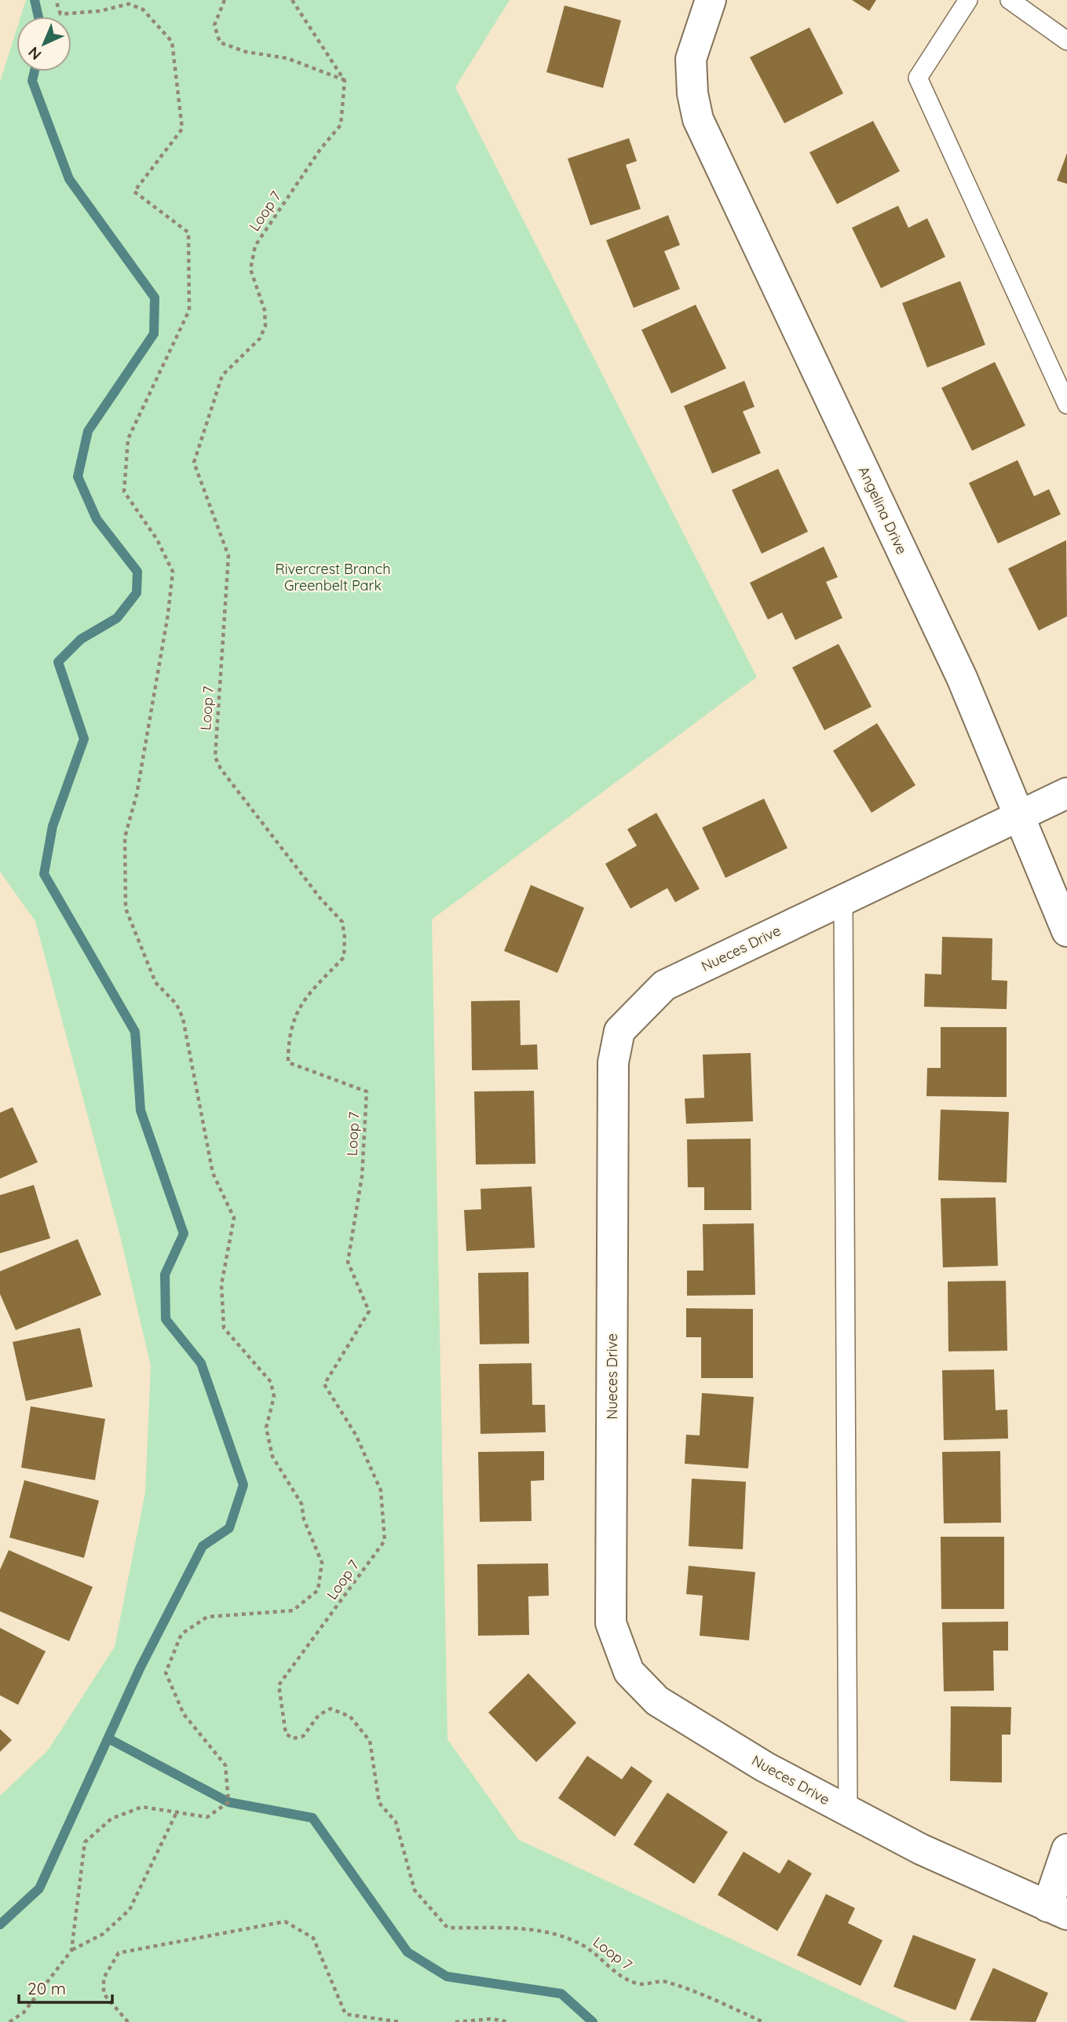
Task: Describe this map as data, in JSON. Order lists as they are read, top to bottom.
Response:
{
  "streets": {
    "street": ["Angelina Drive", "Nueces Drive"],
    "path": ["Loop 7"]
  },
  "crossings": [
    ["Angelina Drive", "Nueces Drive"]
  ],
  "parks": ["Rivercrest Branch Greenbelt Park"],
  "scale_bar": "20 m",
  "north": "bottom left"
}
